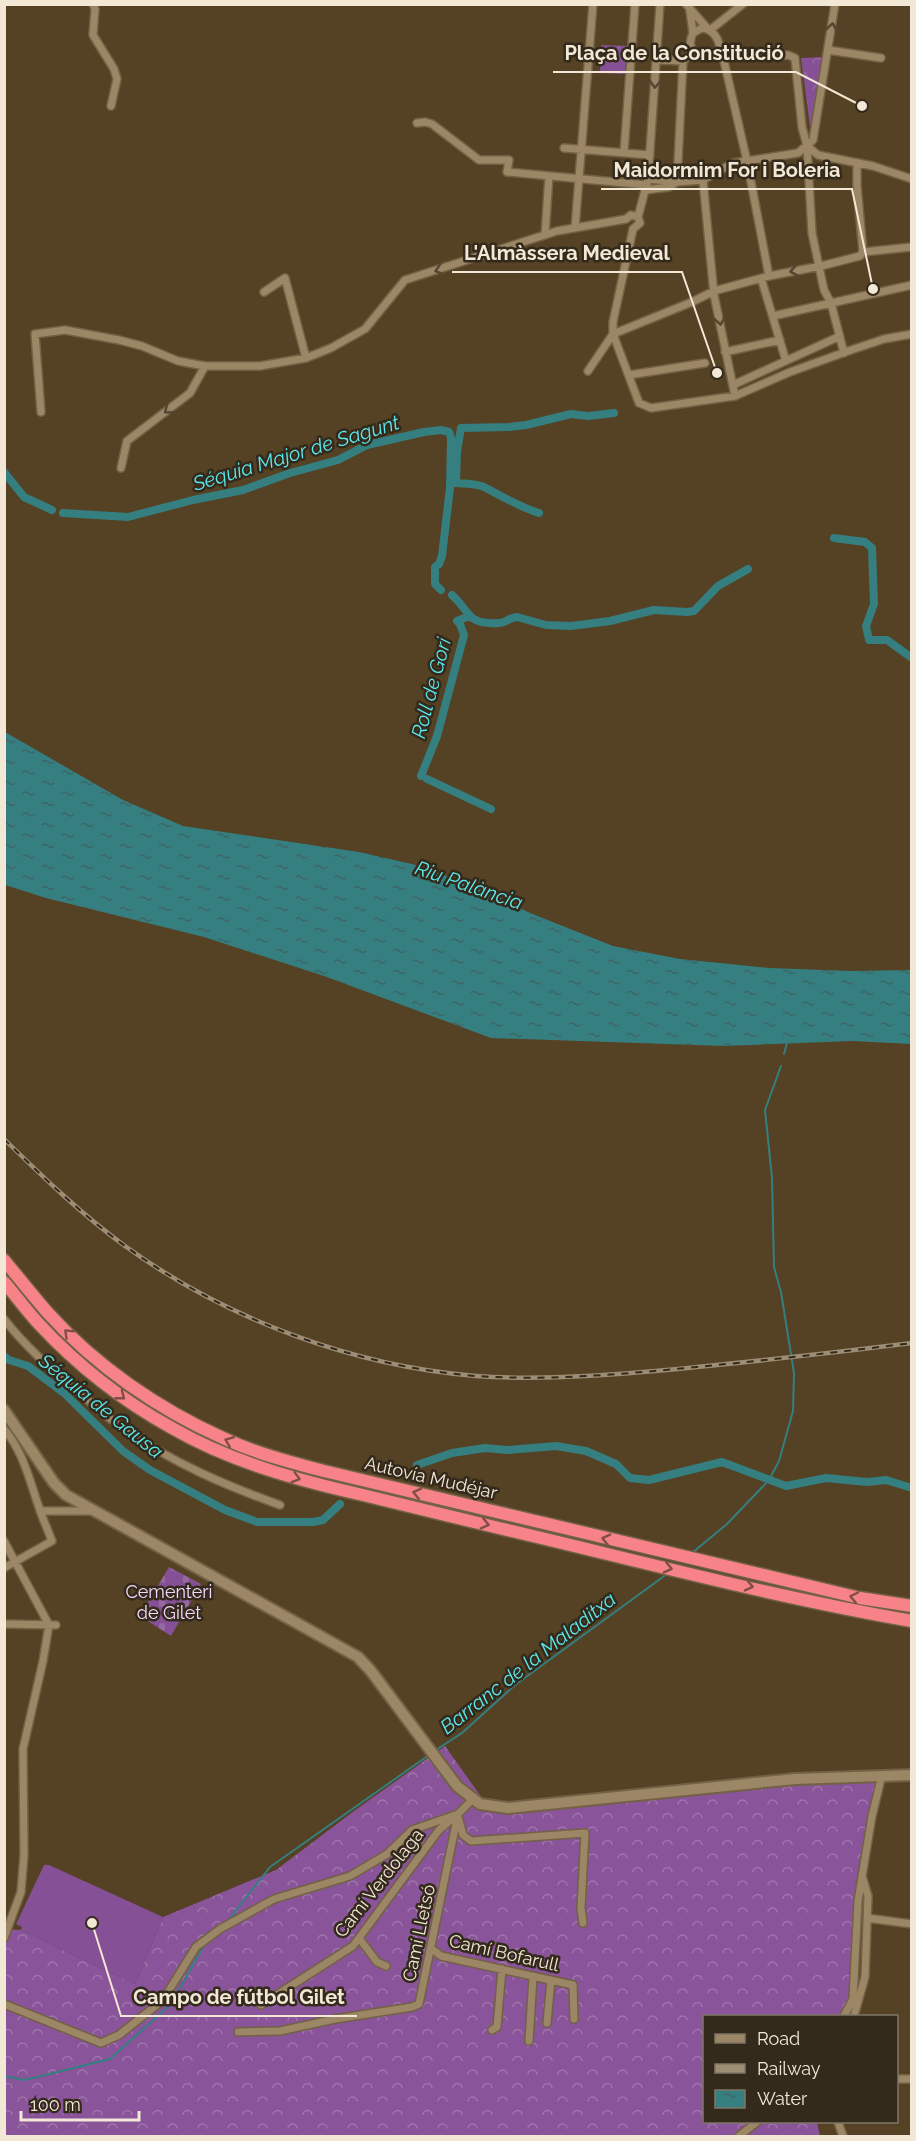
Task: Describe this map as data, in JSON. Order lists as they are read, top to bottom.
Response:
{
  "streets": {
    "highway": ["Autovía Mudéjar"],
    "street": ["Camí Verdolaga", "Camí Lletsó", "Camí Bofarull"]
  },
  "crossings": [
    ["Camí Verdolaga", "Camí Lletsó"],
    ["Camí Lletsó", "Camí Bofarull"]
  ],
  "water": [
    "Séquia Major de Sagunt",
    "Roll de Gori",
    "Riu Palància",
    "Séquia de Gausa",
    "Barranc de la Maladitxa"
  ],
  "parks": ["Cementeri de Gilet"],
  "places": [
    "Plaça de la Constitució",
    "Maidormim For i Boleria",
    "L'Almàssera Medieval",
    "Campo de fútbol Gilet"
  ],
  "legend": ["Road", "Railway", "Water"],
  "scale_bar": "100 m"
}
